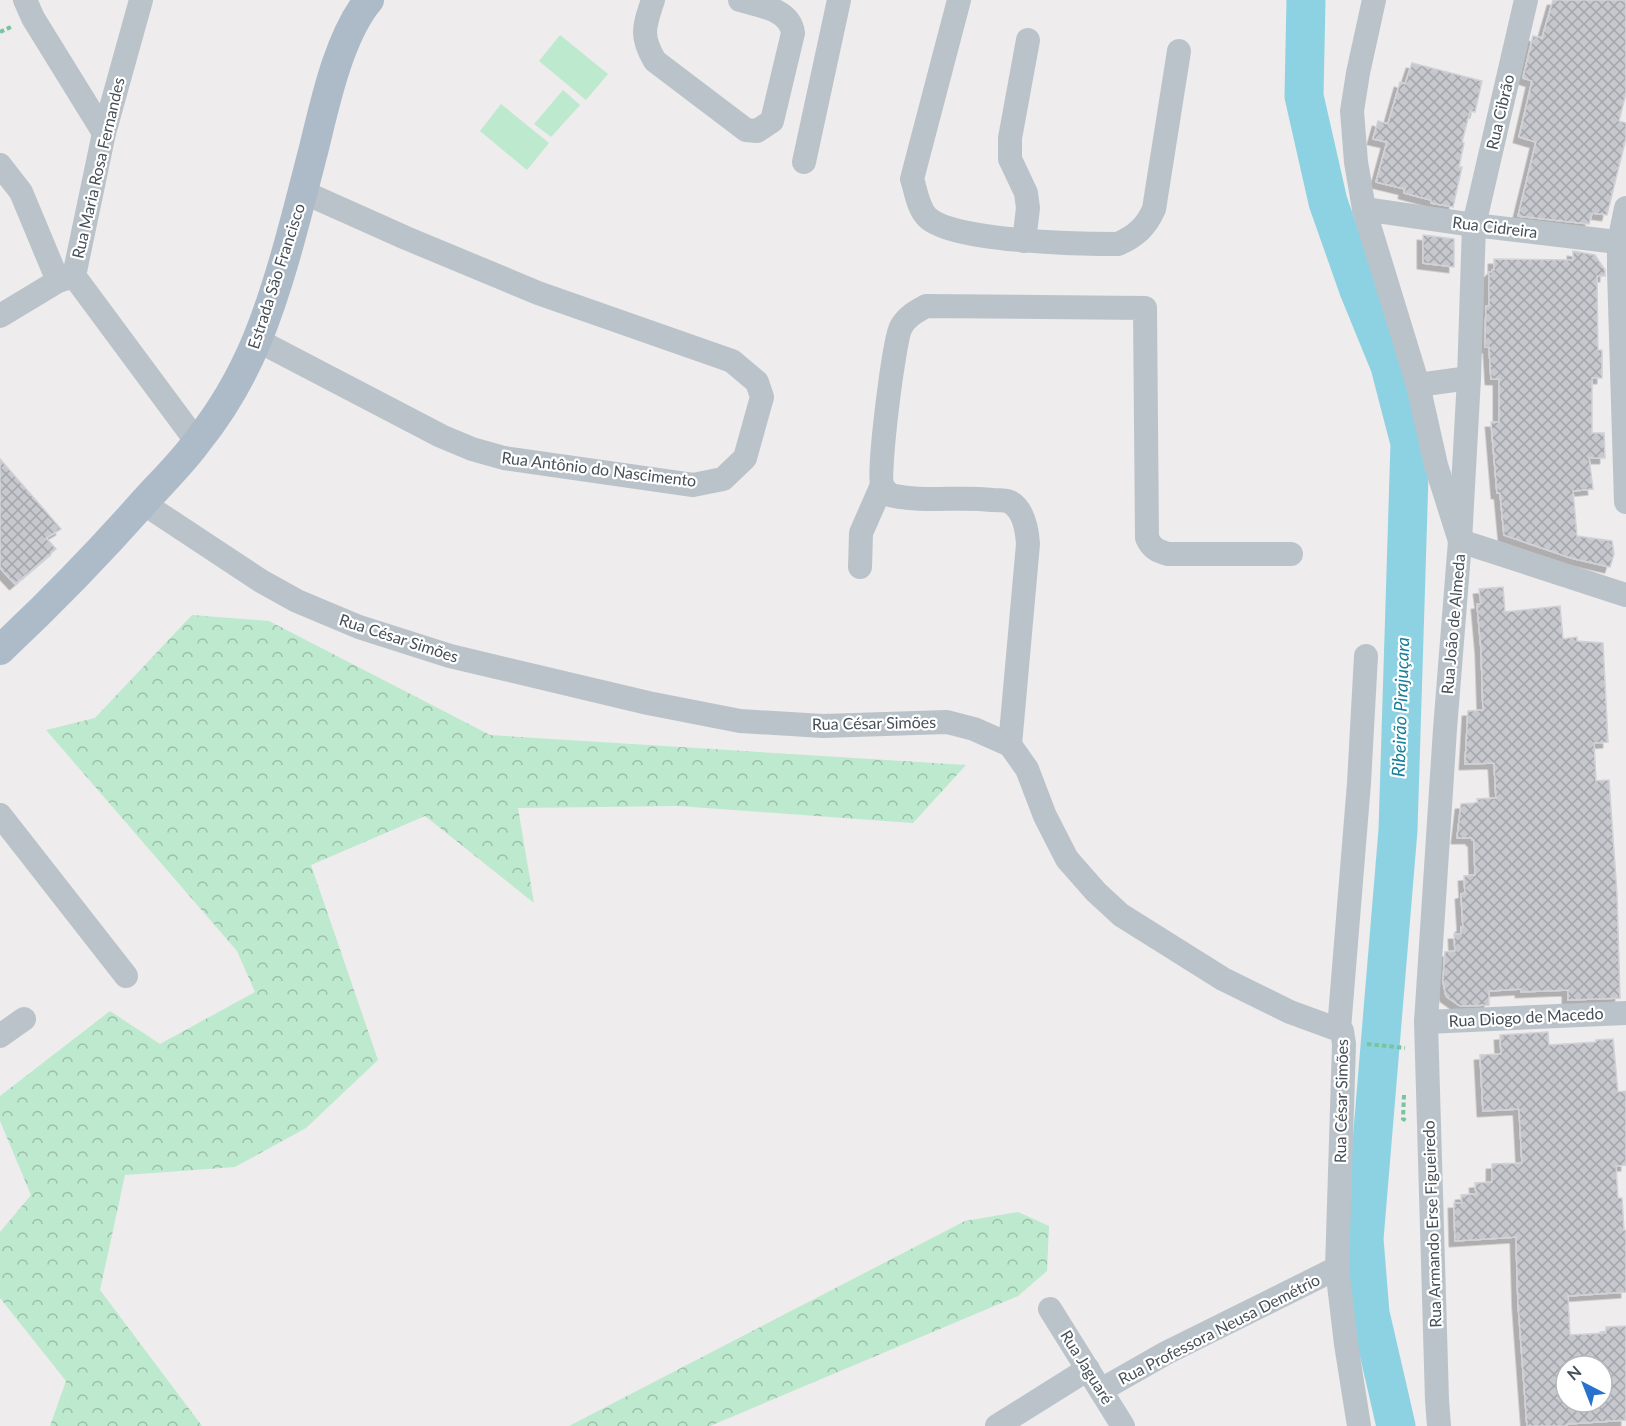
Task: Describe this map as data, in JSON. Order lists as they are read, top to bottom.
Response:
{
  "streets": {
    "main road": ["Estrada São Francisco"],
    "street": [
      "Rua Cibrão",
      "Rua Maria Rosa Fernandes",
      "Rua Cidreira",
      "Rua Antônio do Nascimento",
      "Rua João de Almeda",
      "Rua César Simões",
      "Rua Diogo de Macedo",
      "Rua Armando Erse Figueiredo",
      "Rua Professora Neusa Demétrio",
      "Rua Jaguaré"
    ]
  },
  "crossings": [
    ["Rua Cibrão", "Rua Cidreira"],
    ["Rua Cibrão", "Rua João de Almeda"],
    ["Rua Maria Rosa Fernandes", "Estrada São Francisco"],
    ["Rua Cidreira", "Rua João de Almeda"],
    ["Estrada São Francisco", "Rua Antônio do Nascimento"],
    ["Estrada São Francisco", "Rua César Simões"],
    ["Rua João de Almeda", "Rua Diogo de Macedo"],
    ["Rua João de Almeda", "Rua Armando Erse Figueiredo"],
    ["Rua César Simões", "Rua Professora Neusa Demétrio"],
    ["Rua Diogo de Macedo", "Rua Armando Erse Figueiredo"],
    ["Rua Professora Neusa Demétrio", "Rua Jaguaré"]
  ],
  "water": ["Ribeirão Pirajuçara"],
  "north": "top left"
}
